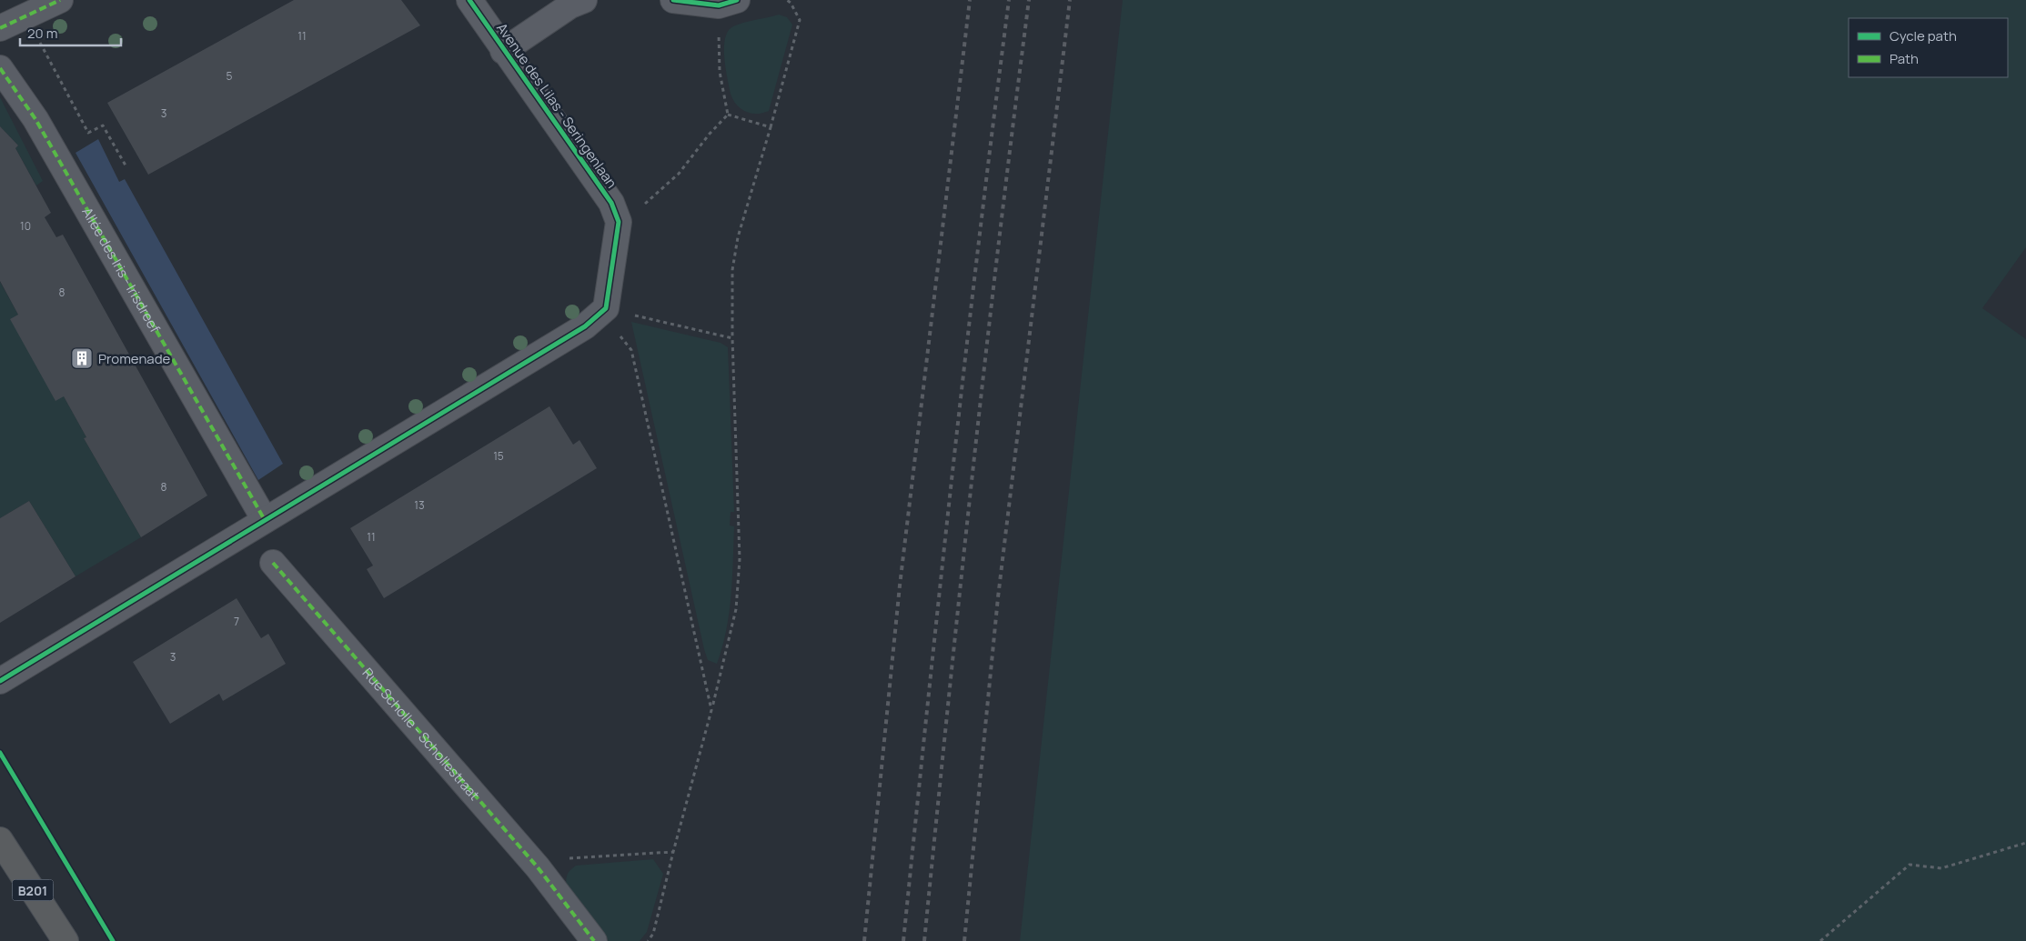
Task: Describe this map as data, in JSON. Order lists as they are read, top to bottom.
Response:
{
  "streets": {
    "highway": ["B201"],
    "street": ["Avenue des Lilas - Seringenlaan", "Allée des Iris - Irisdreef", "Rue Scholle - Schollestraat"]
  },
  "places": {
    "building": ["Promenade"]
  },
  "house_numbers": [
    "11",
    "5",
    "3",
    "10",
    "8",
    "15",
    "8",
    "13",
    "11",
    "7",
    "3"
  ],
  "legend": ["Cycle path", "Path"],
  "scale_bar": "20 m"
}
